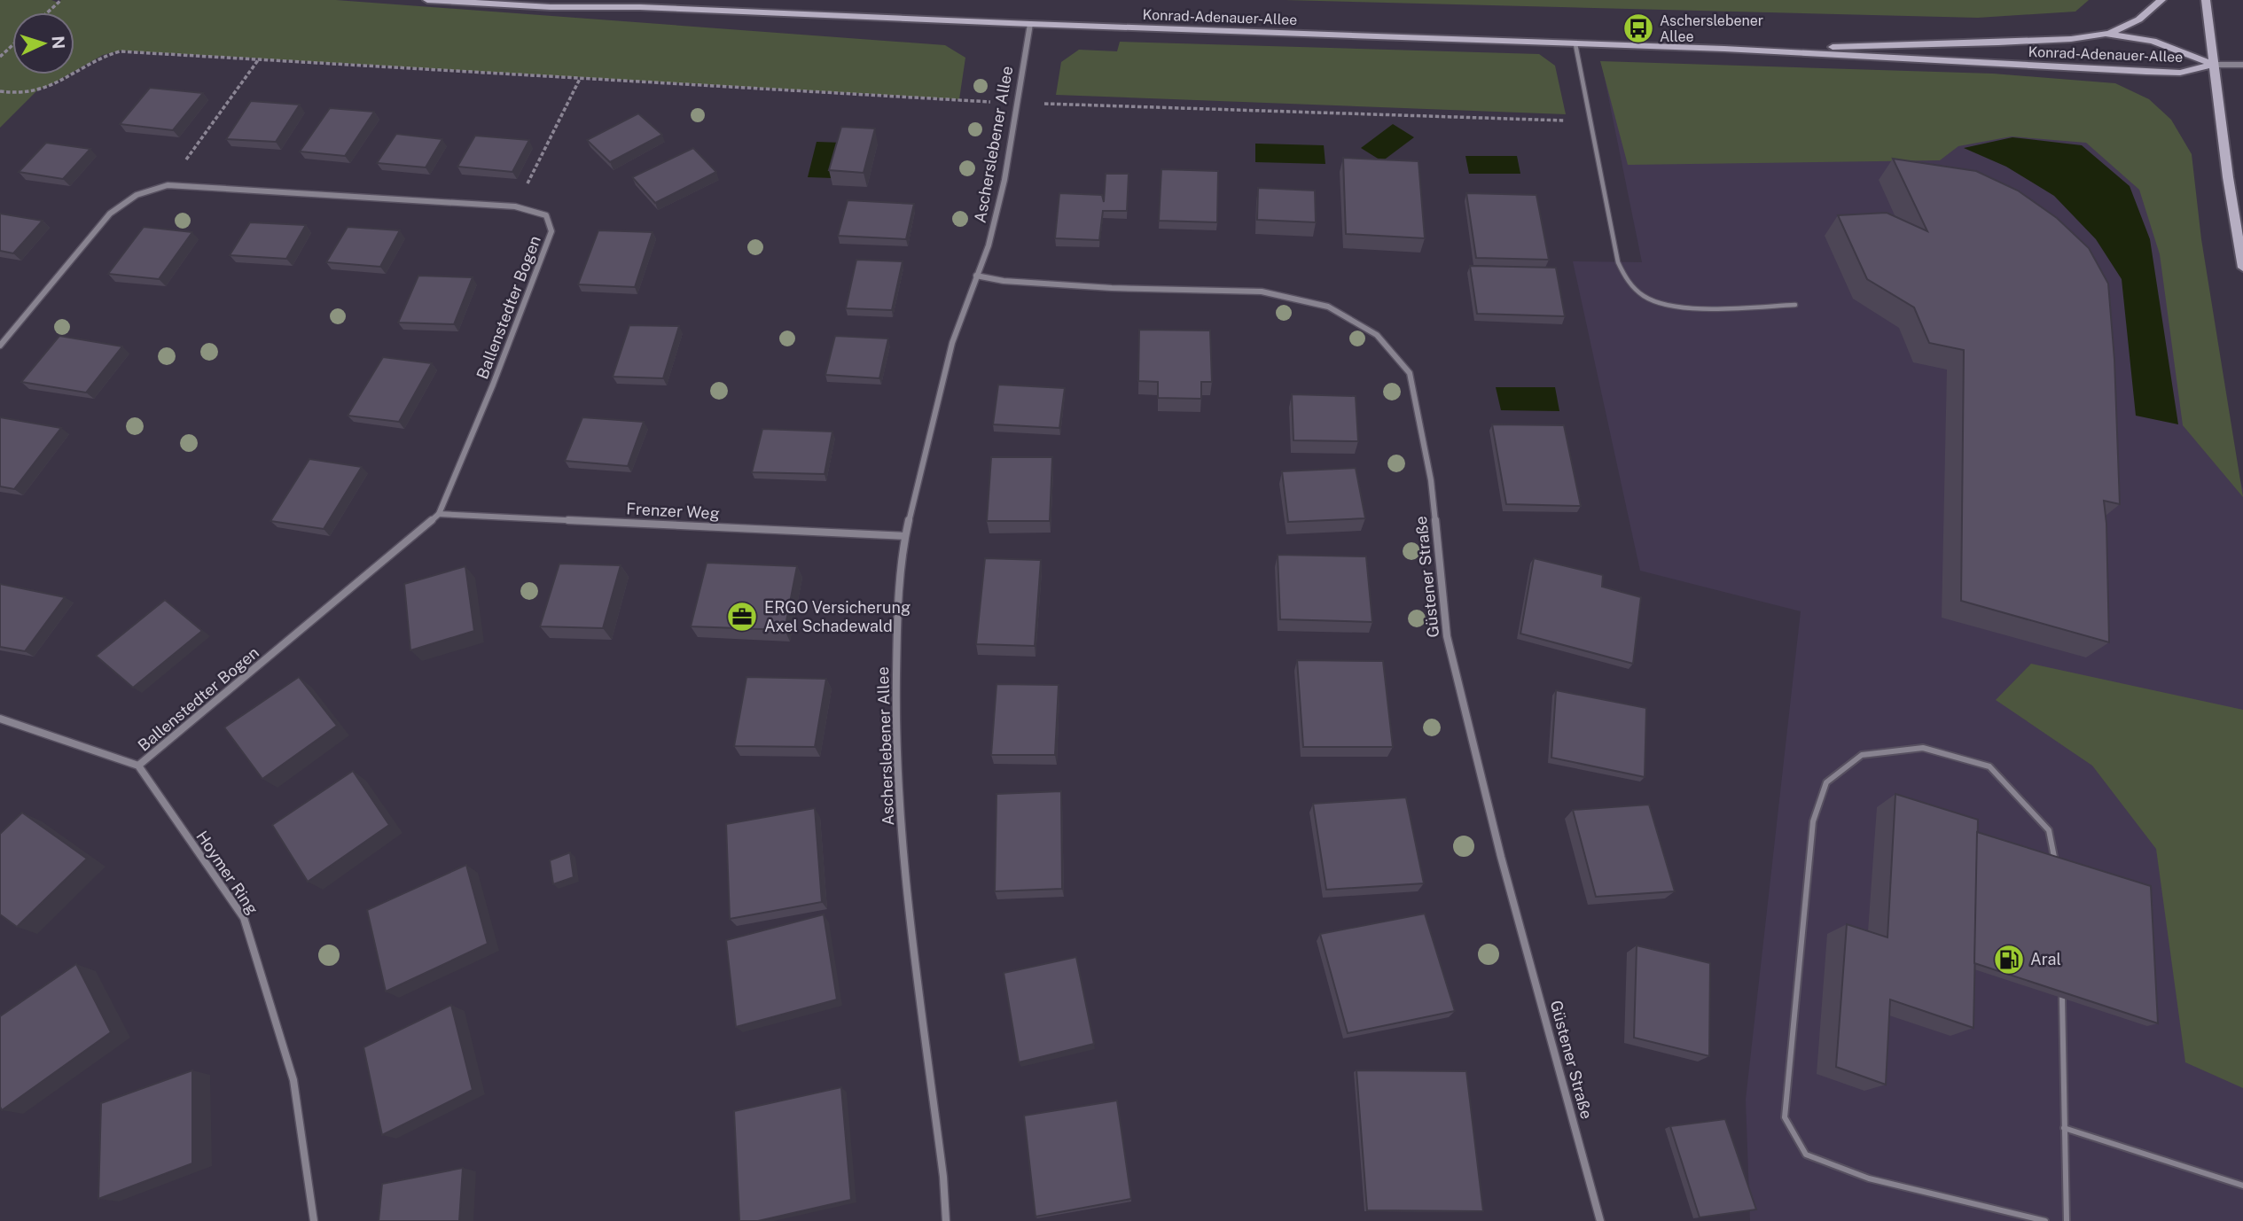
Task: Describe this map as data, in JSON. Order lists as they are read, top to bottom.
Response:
{
  "streets": {
    "main road": ["Konrad-Adenauer-Allee"],
    "street": [
      "Ascherslebener Allee",
      "Ballenstedter Bogen",
      "Frenzer Weg",
      "Güstener Straße",
      "Hoymer Ring"
    ]
  },
  "crossings": [
    ["Konrad-Adenauer-Allee", "Ascherslebener Allee"],
    ["Ascherslebener Allee", "Frenzer Weg"],
    ["Ascherslebener Allee", "Güstener Straße"],
    ["Ballenstedter Bogen", "Frenzer Weg"],
    ["Ballenstedter Bogen", "Hoymer Ring"]
  ],
  "places": {
    "bus stop": ["Ascherslebener Allee"],
    "office": ["ERGO Versicherung Axel Schadewald"],
    "fuel station": ["Aral"]
  },
  "north": "right"
}
